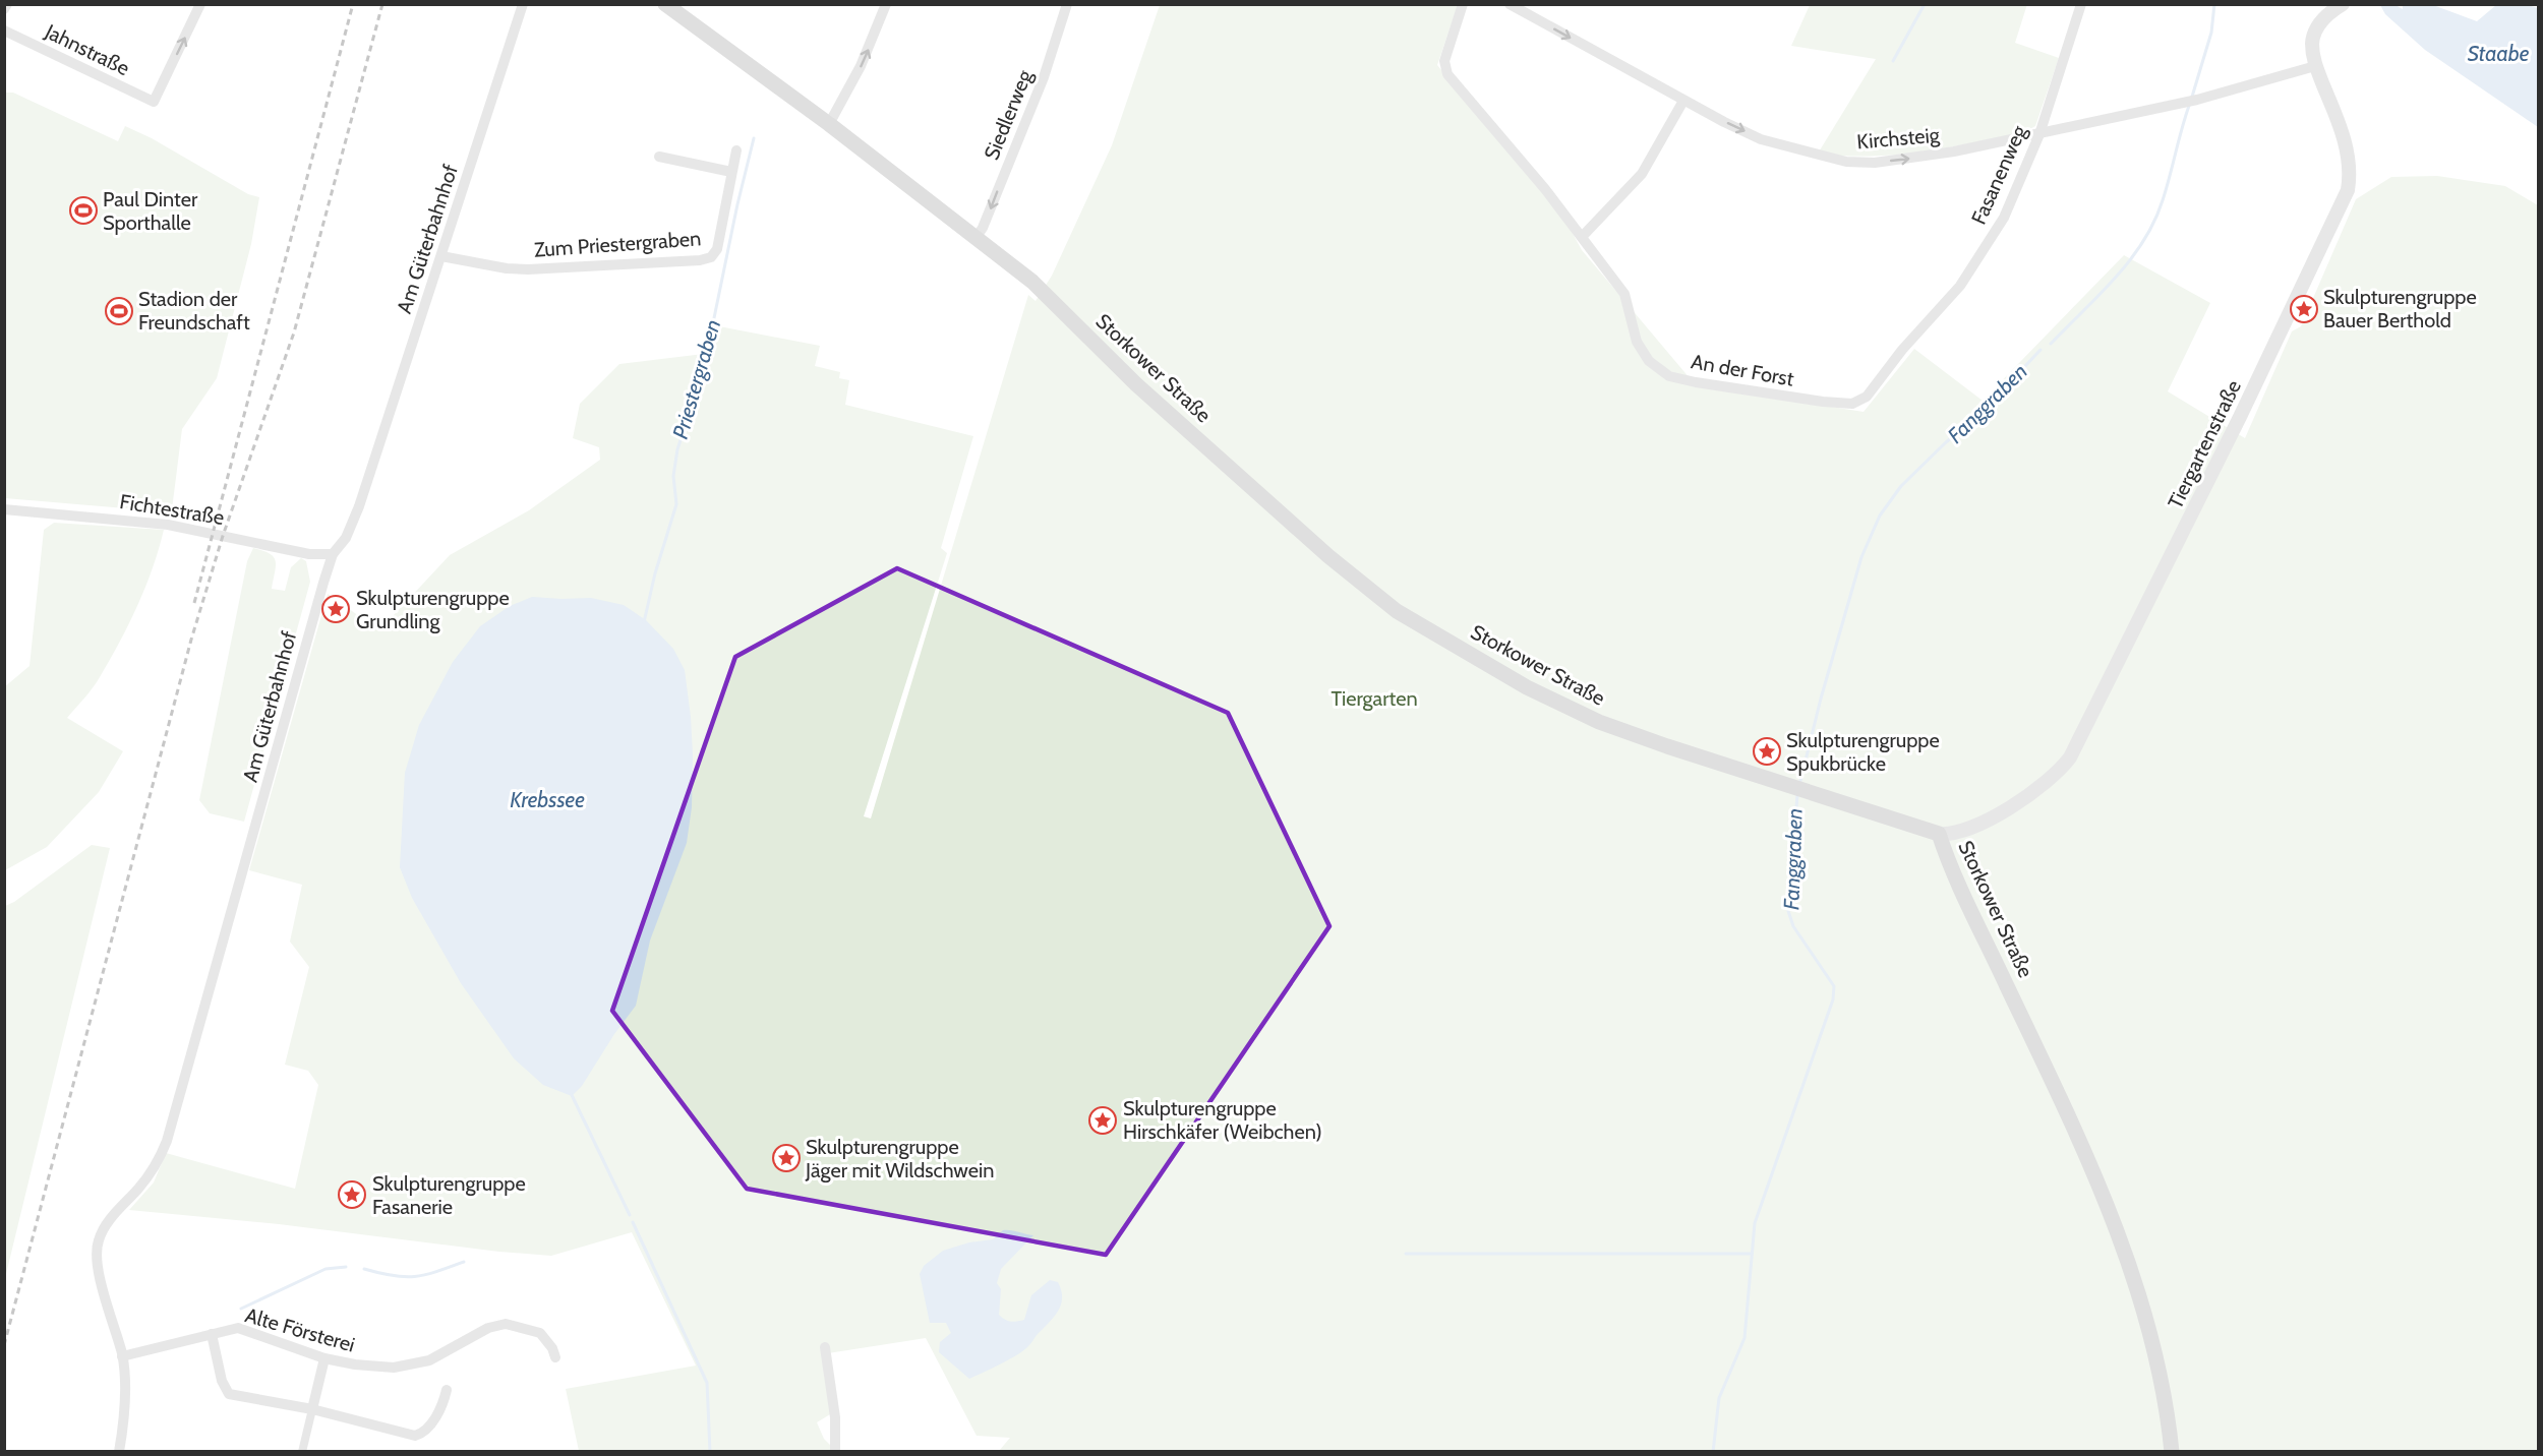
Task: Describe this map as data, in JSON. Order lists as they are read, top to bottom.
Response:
{
  "streets": {
    "main road": ["Storkower Straße"],
    "street": [
      "Jahnstraße",
      "Siedlerweg",
      "Kirchsteig",
      "Fasanenweg",
      "Am Güterbahnhof",
      "Zum Priestergraben",
      "An der Forst",
      "Tiergartenstraße",
      "Fichtestraße",
      "Alte Försterei"
    ]
  },
  "crossings": [
    ["Siedlerweg", "Storkower Straße"],
    ["Kirchsteig", "Fasanenweg"],
    ["Kirchsteig", "Tiergartenstraße"],
    ["Fasanenweg", "An der Forst"],
    ["Am Güterbahnhof", "Zum Priestergraben"],
    ["Am Güterbahnhof", "Fichtestraße"],
    ["Am Güterbahnhof", "Alte Försterei"],
    ["Storkower Straße", "Tiergartenstraße"]
  ],
  "one_way": ["Siedlerweg", "Kirchsteig"],
  "water": [
    "Staabe",
    "Priestergraben",
    "Fanggraben",
    "Krebssee"
  ],
  "parks": ["Tiergarten"],
  "places": {
    "sports": ["Paul Dinter Sporthalle", "Stadion der Freundschaft"],
    "place": [
      "Skulpturengruppe Bauer Berthold",
      "Skulpturengruppe Grundling",
      "Skulpturengruppe Spukbrücke",
      "Skulpturengruppe Hirschkäfer (Weibchen)",
      "Skulpturengruppe Jäger mit Wildschwein",
      "Skulpturengruppe Fasanerie"
    ]
  }
}
